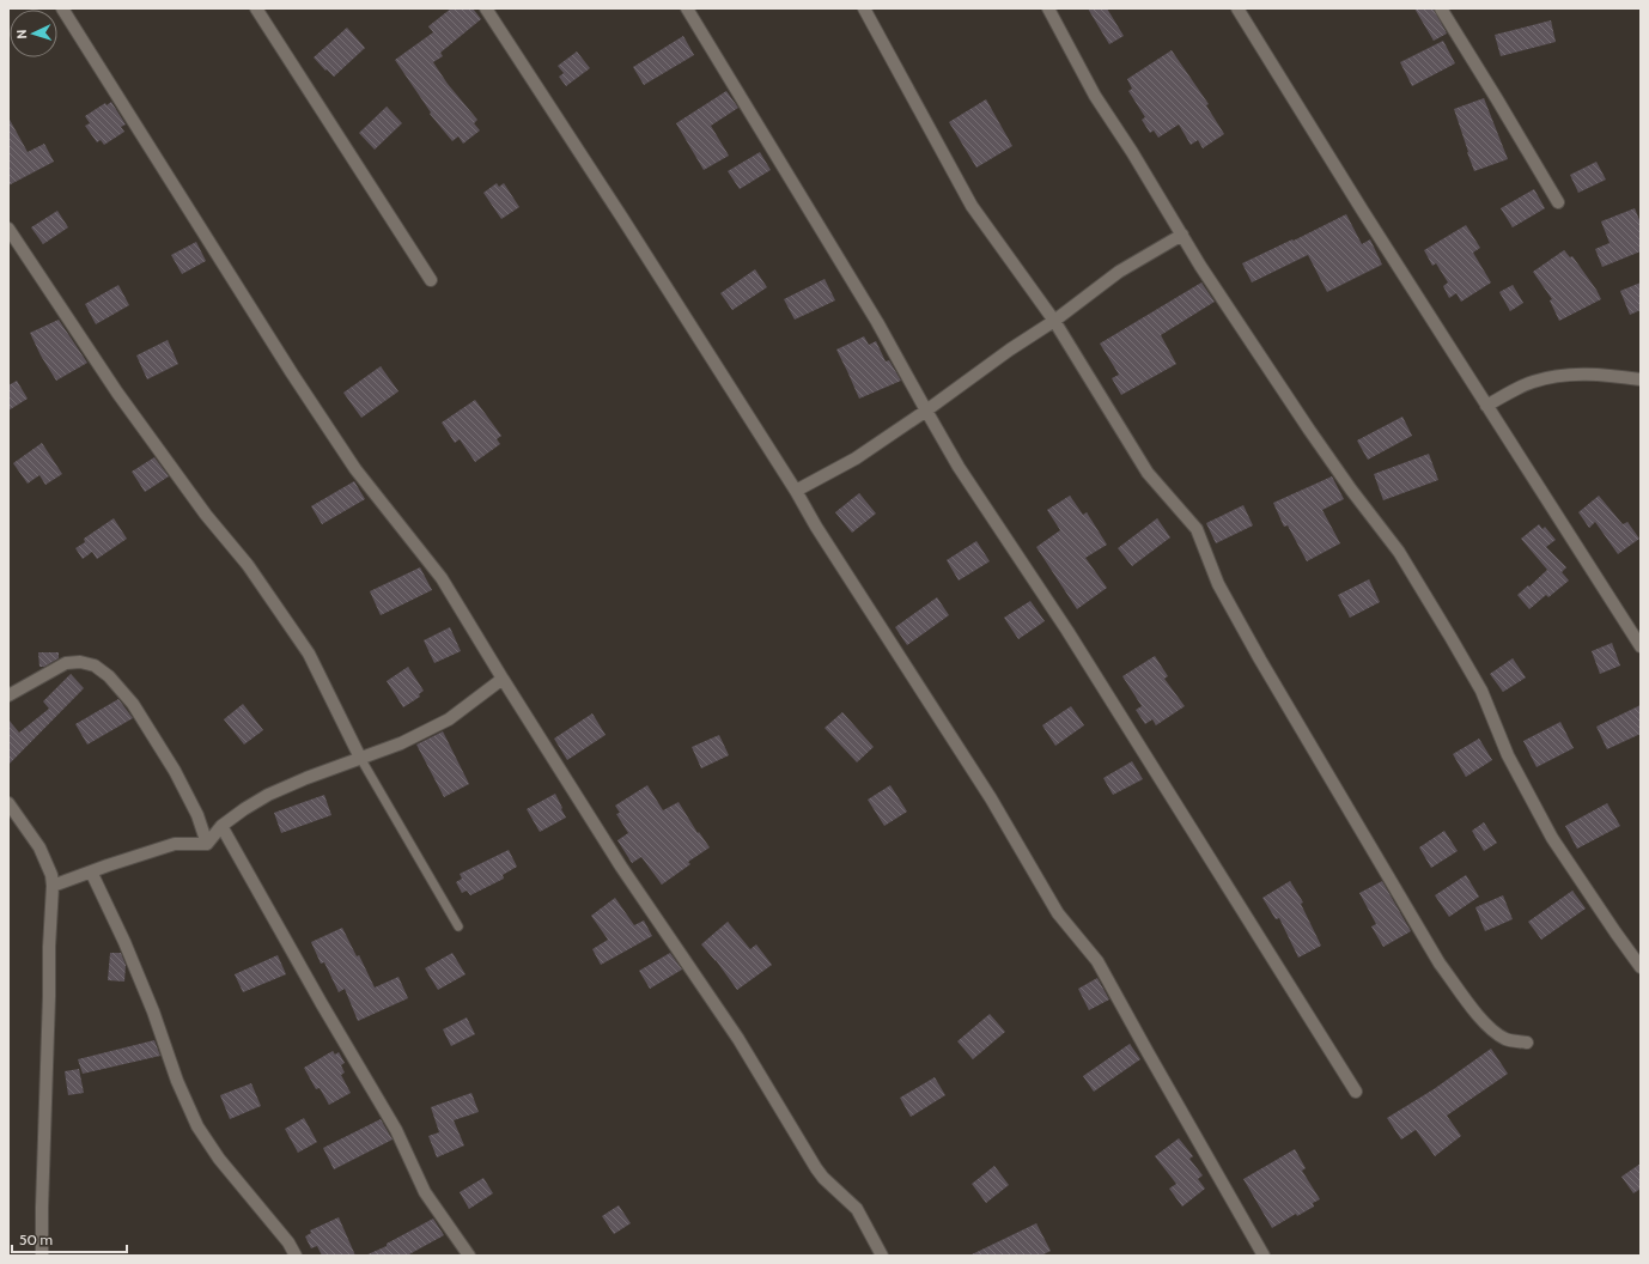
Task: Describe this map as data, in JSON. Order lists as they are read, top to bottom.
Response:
{
  "scale_bar": "50 m",
  "north": "left"
}
